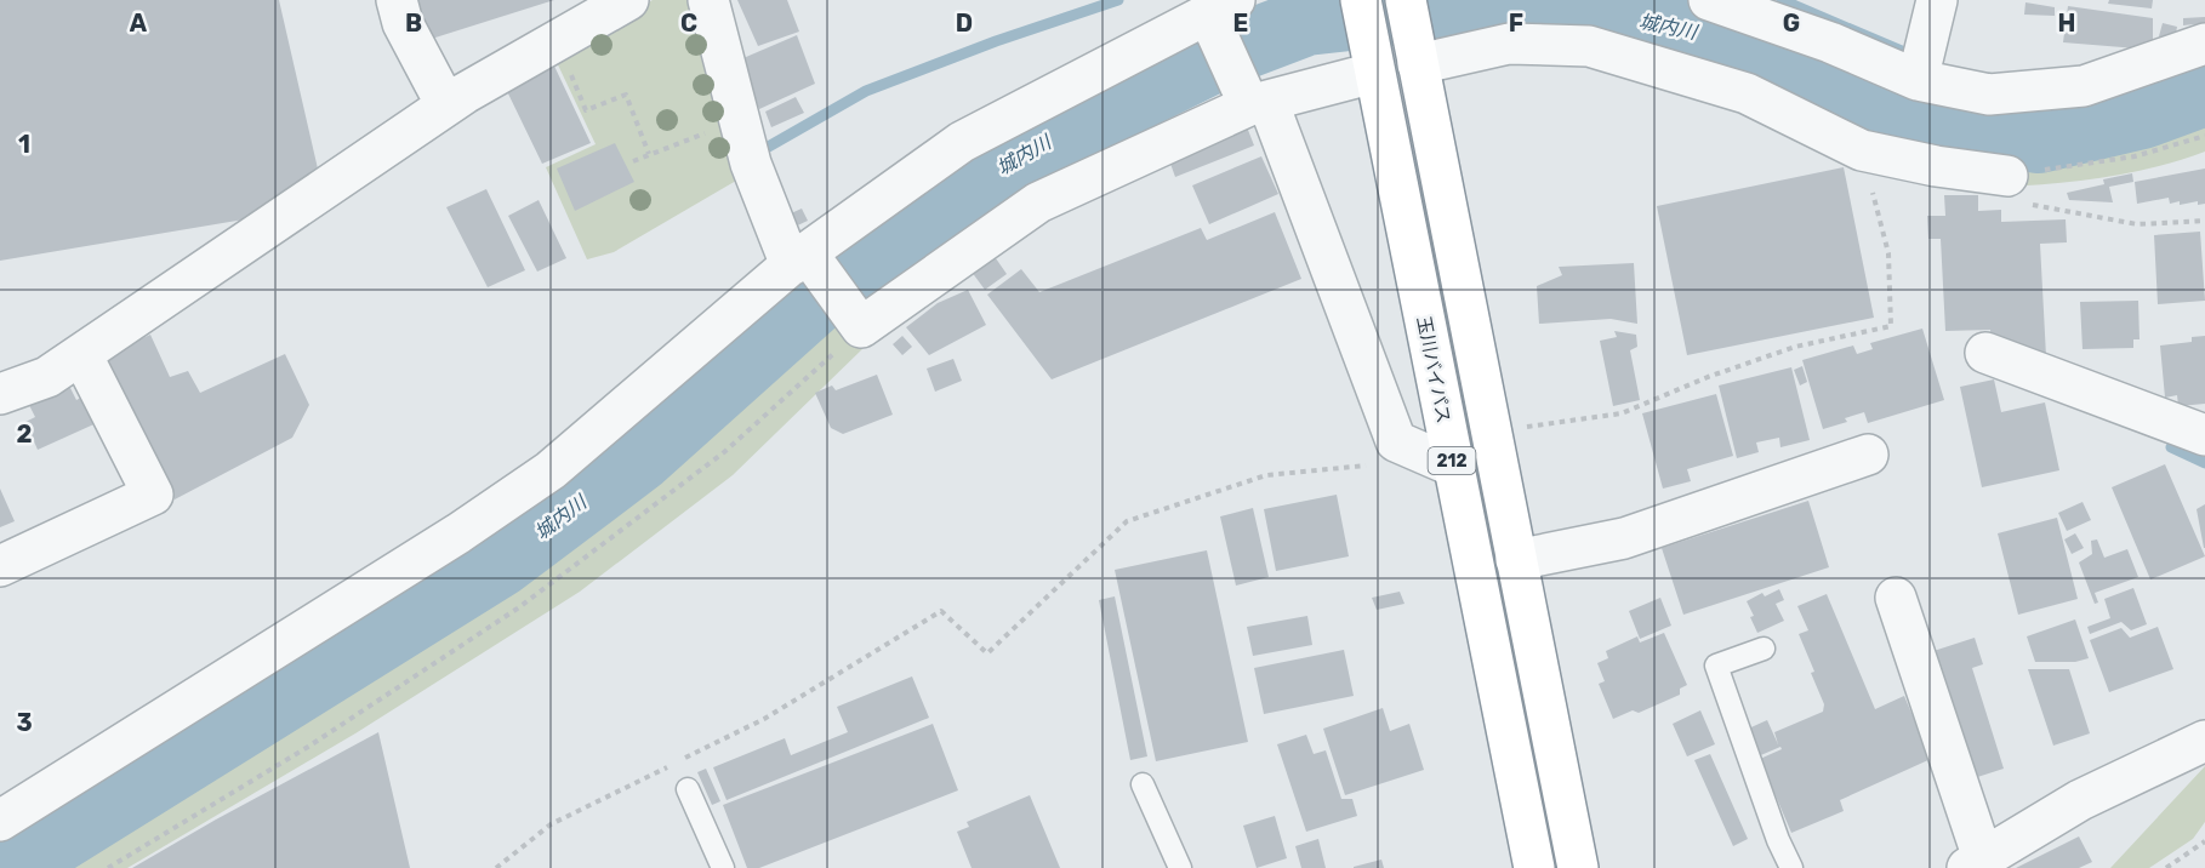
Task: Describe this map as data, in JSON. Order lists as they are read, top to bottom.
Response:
{
  "streets": {
    "highway": ["玉川バイパス", "212"]
  },
  "water": ["城内川"],
  "grid": {
    "columns": [
      "A",
      "B",
      "C",
      "D",
      "E",
      "F",
      "G",
      "H"
    ],
    "rows": ["1", "2", "3"]
  }
}
